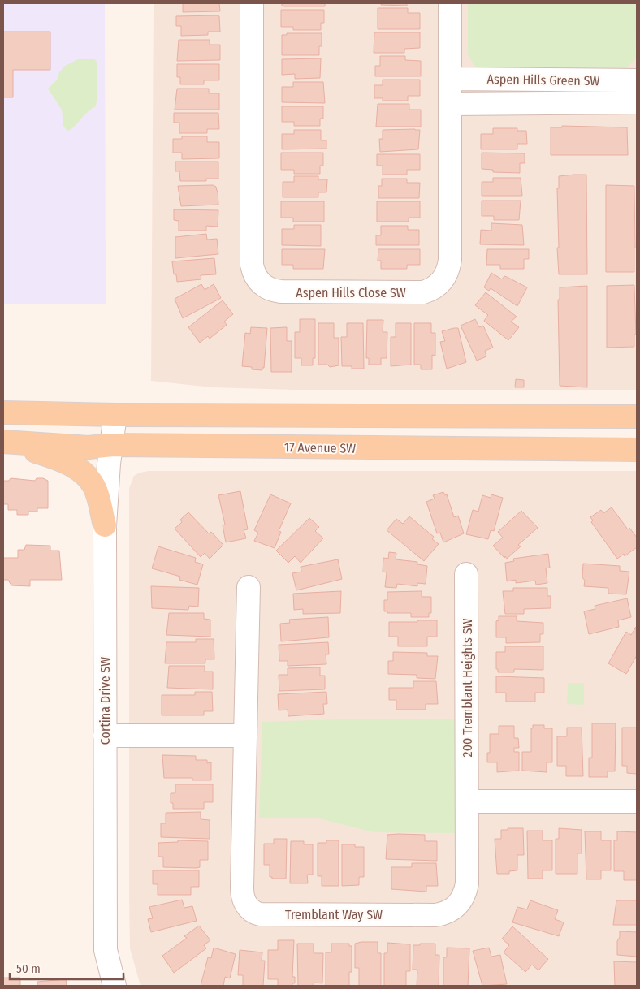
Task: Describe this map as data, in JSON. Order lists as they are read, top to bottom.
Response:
{
  "streets": {
    "main road": ["17 Avenue SW"],
    "street": [
      "Aspen Hills Green SW",
      "Aspen Hills Close SW",
      "200 Tremblant Heights SW",
      "Cortina Drive SW",
      "Tremblant Way SW"
    ]
  },
  "crossings": [
    ["Aspen Hills Green SW", "Aspen Hills Close SW"],
    ["17 Avenue SW", "Cortina Drive SW"],
    ["200 Tremblant Heights SW", "Tremblant Way SW"]
  ],
  "scale_bar": "50 m"
}
